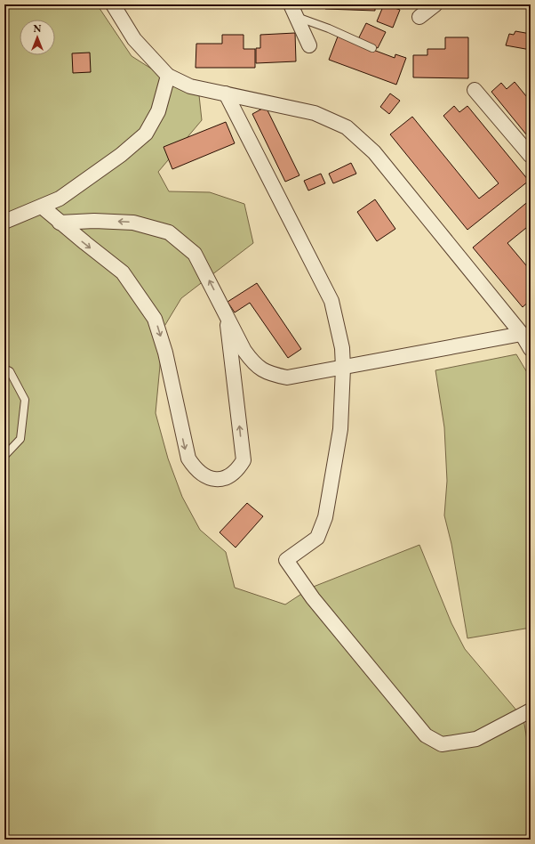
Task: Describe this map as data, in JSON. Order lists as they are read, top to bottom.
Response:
{
  "north": "top"
}
